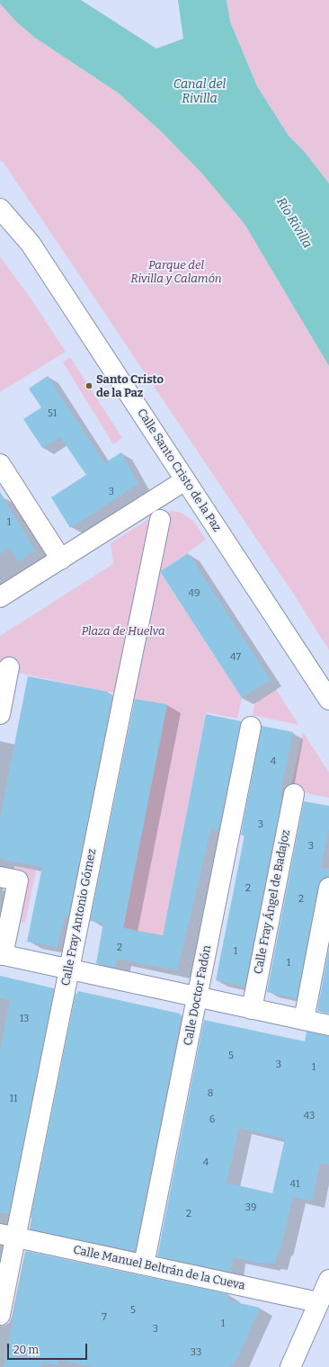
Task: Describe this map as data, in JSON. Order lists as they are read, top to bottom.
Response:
{
  "streets": {
    "street": [
      "Calle Santo Cristo de la Paz",
      "Calle Fray Ángel de Badajoz",
      "Calle Fray Antonio Gómez",
      "Calle Doctor Fadón",
      "Calle Manuel Beltrán de la Cueva"
    ]
  },
  "crossings": [
    ["Calle Fray Antonio Gómez", "Calle Manuel Beltrán de la Cueva"],
    ["Calle Doctor Fadón", "Calle Manuel Beltrán de la Cueva"]
  ],
  "water": ["Canal del Rivilla", "Río Rivilla"],
  "parks": ["Parque del Rivilla y Calamón", "Plaza de Huelva"],
  "places": ["Santo Cristo de la Paz"],
  "house_numbers": [
    "51",
    "3",
    "1",
    "49",
    "47",
    "4",
    "3",
    "3",
    "2",
    "2",
    "2",
    "1",
    "1",
    "13",
    "5",
    "3",
    "1",
    "8",
    "11",
    "43",
    "6",
    "4",
    "41",
    "39",
    "2",
    "5",
    "7",
    "1",
    "3",
    "33"
  ],
  "scale_bar": "20 m"
}
